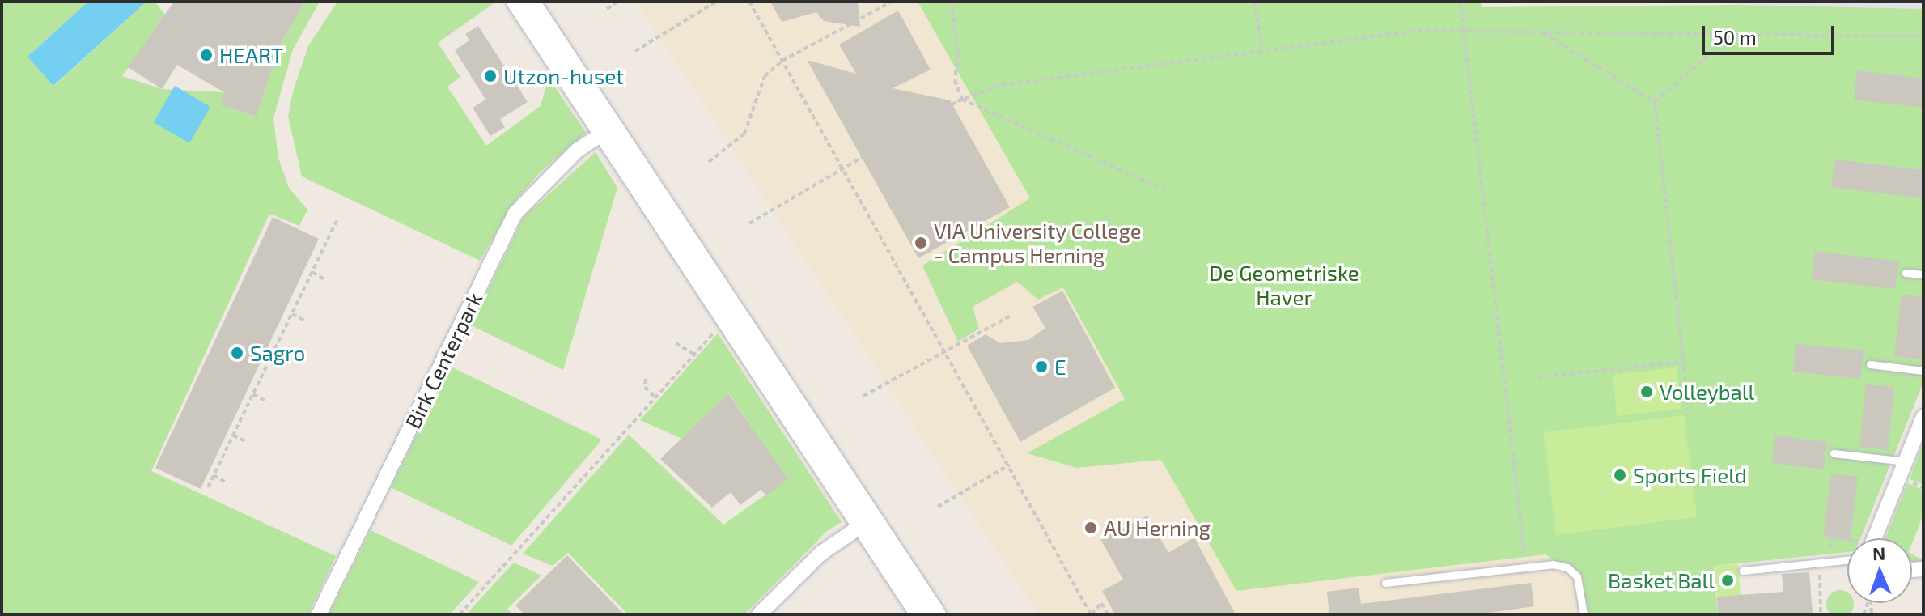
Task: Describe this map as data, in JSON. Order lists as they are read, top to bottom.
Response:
{
  "streets": {
    "street": ["Birk Centerpark"]
  },
  "parks": ["De Geometriske Haver"],
  "places": [
    "HEART",
    "Utzon-huset",
    "VIA University College - Campus Herning",
    "Sagro",
    "E",
    "Volleyball",
    "Sports Field",
    "AU Herning",
    "Basket Ball"
  ],
  "scale_bar": "50 m",
  "north": "top"
}
